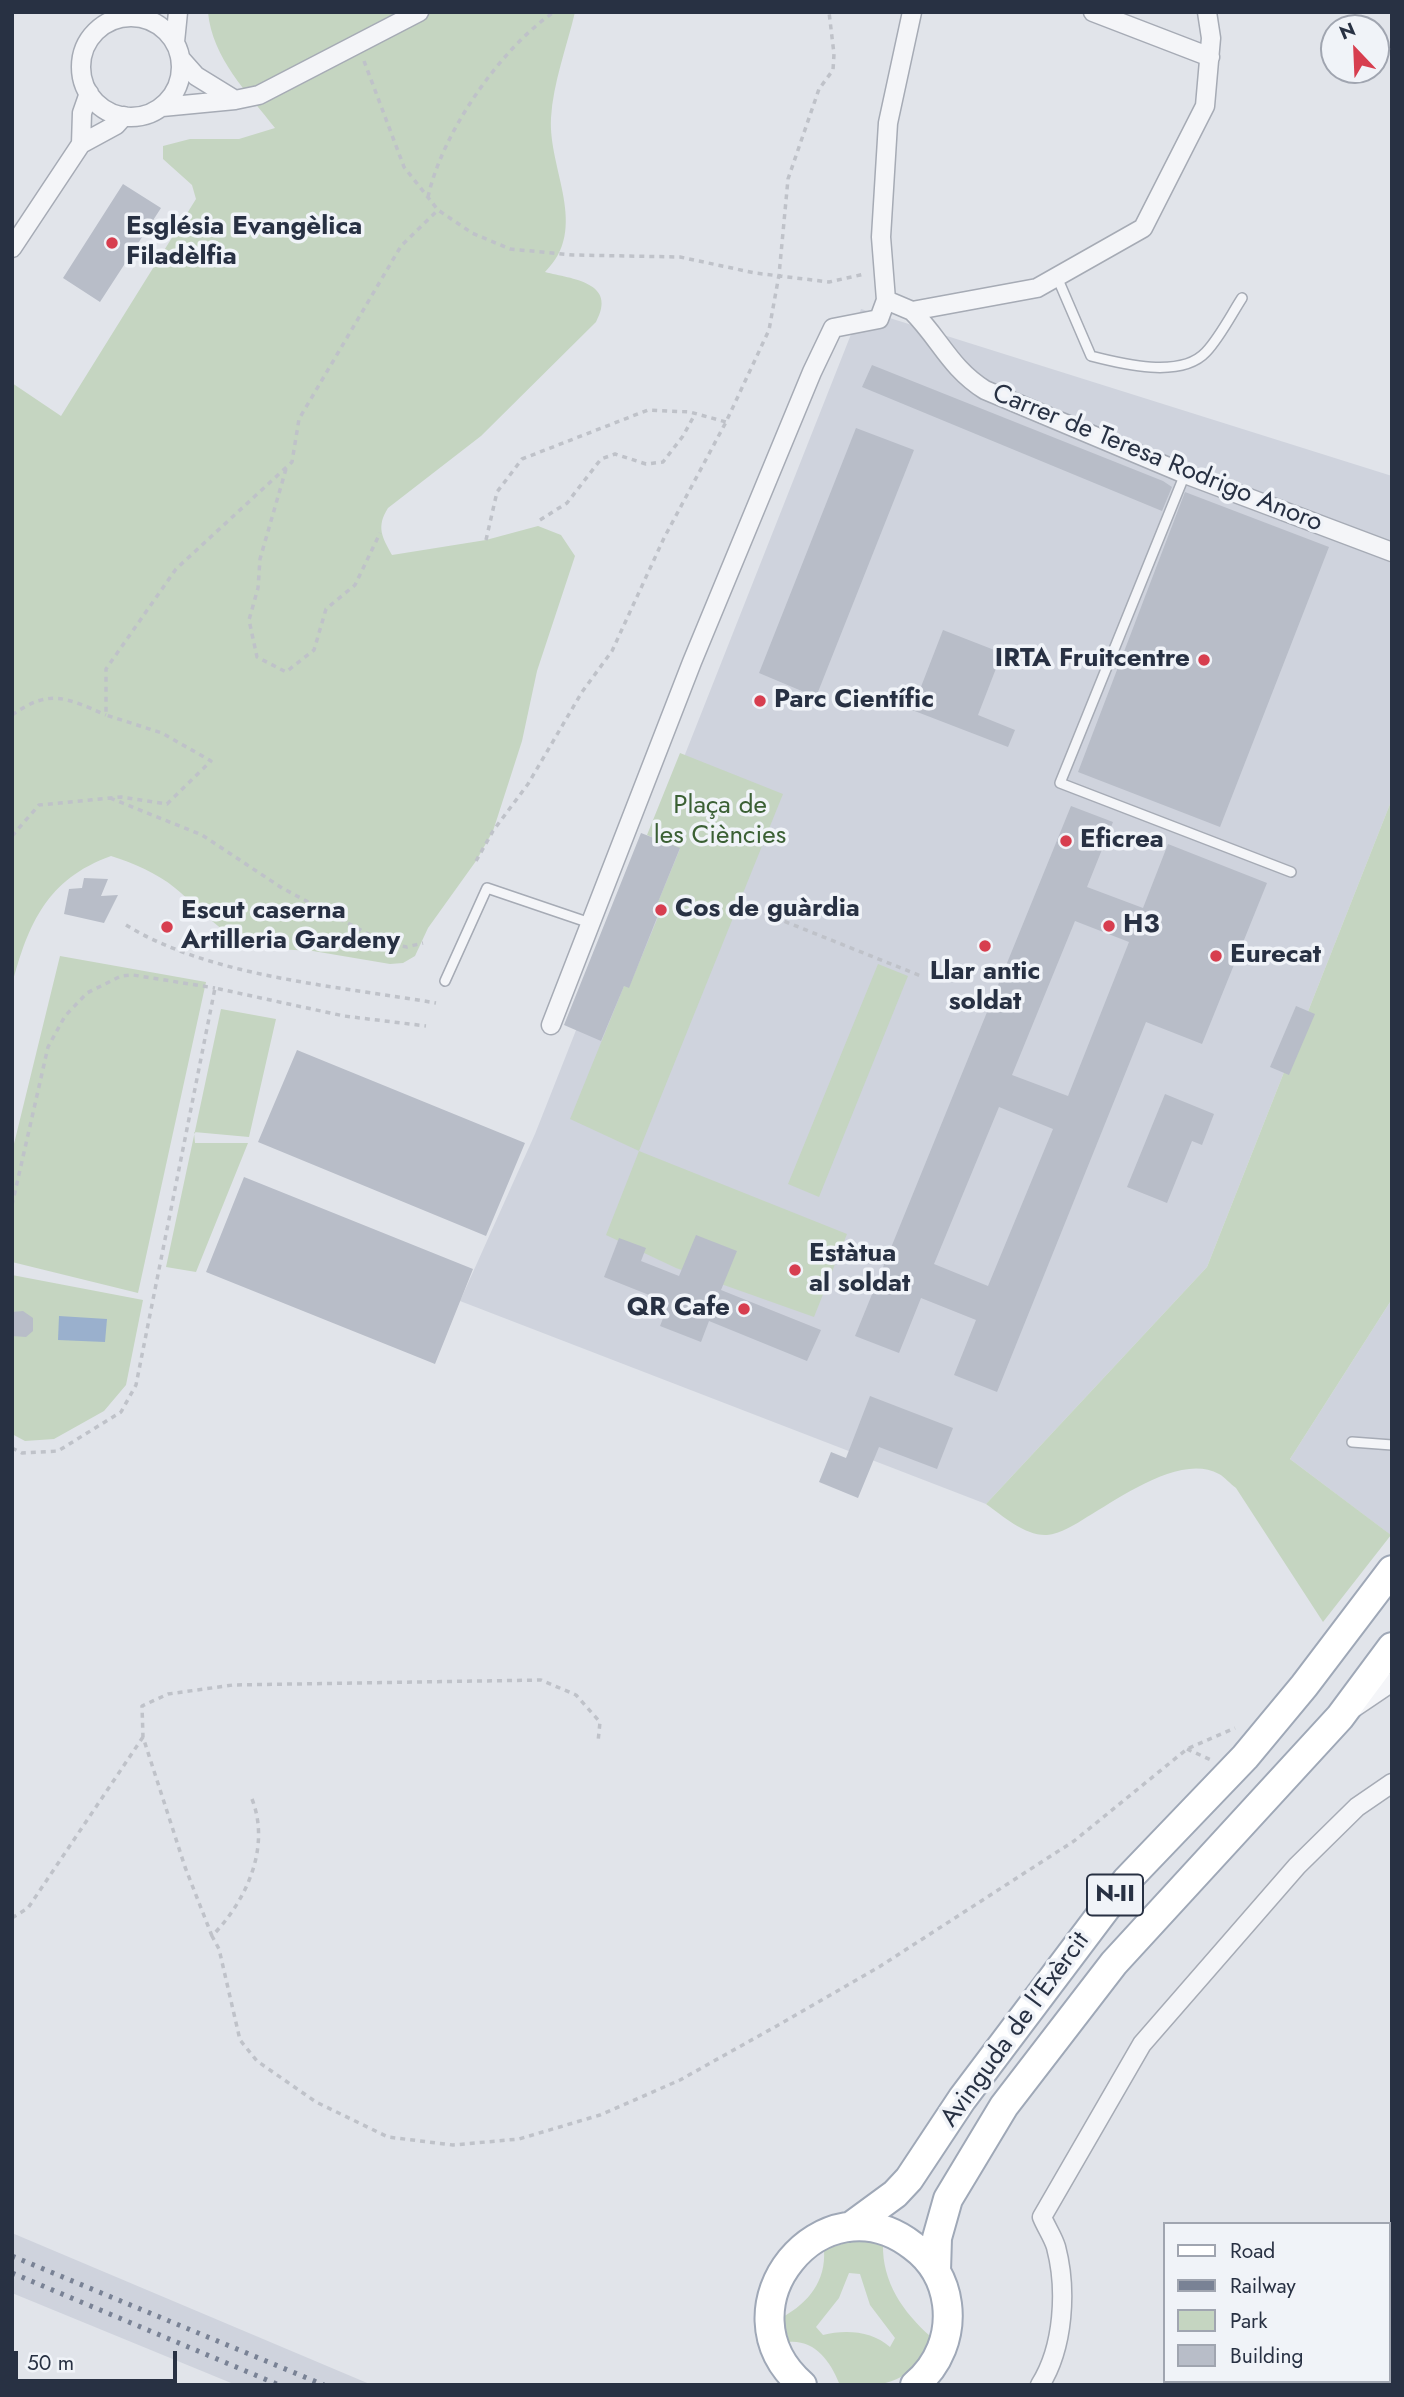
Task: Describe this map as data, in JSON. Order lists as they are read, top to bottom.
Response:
{
  "streets": {
    "main road": ["N-II", "Avinguda de l'Exèrcit"],
    "street": ["Carrer de Teresa Rodrigo Anoro"]
  },
  "crossings": [
    ["N-II", "Avinguda de l'Exèrcit"]
  ],
  "parks": ["Plaça de les Ciències"],
  "places": [
    "Església Evangèlica Filadèlfia",
    "IRTA Fruitcentre",
    "Parc Científic",
    "Eficrea",
    "Cos de guàrdia",
    "H3",
    "Escut caserna Artilleria Gardeny",
    "Llar antic soldat",
    "Eurecat",
    "Estàtua al soldat",
    "QR Cafe"
  ],
  "legend": [
    "Road",
    "Railway",
    "Park",
    "Building"
  ],
  "scale_bar": "50 m",
  "north": "top left"
}
